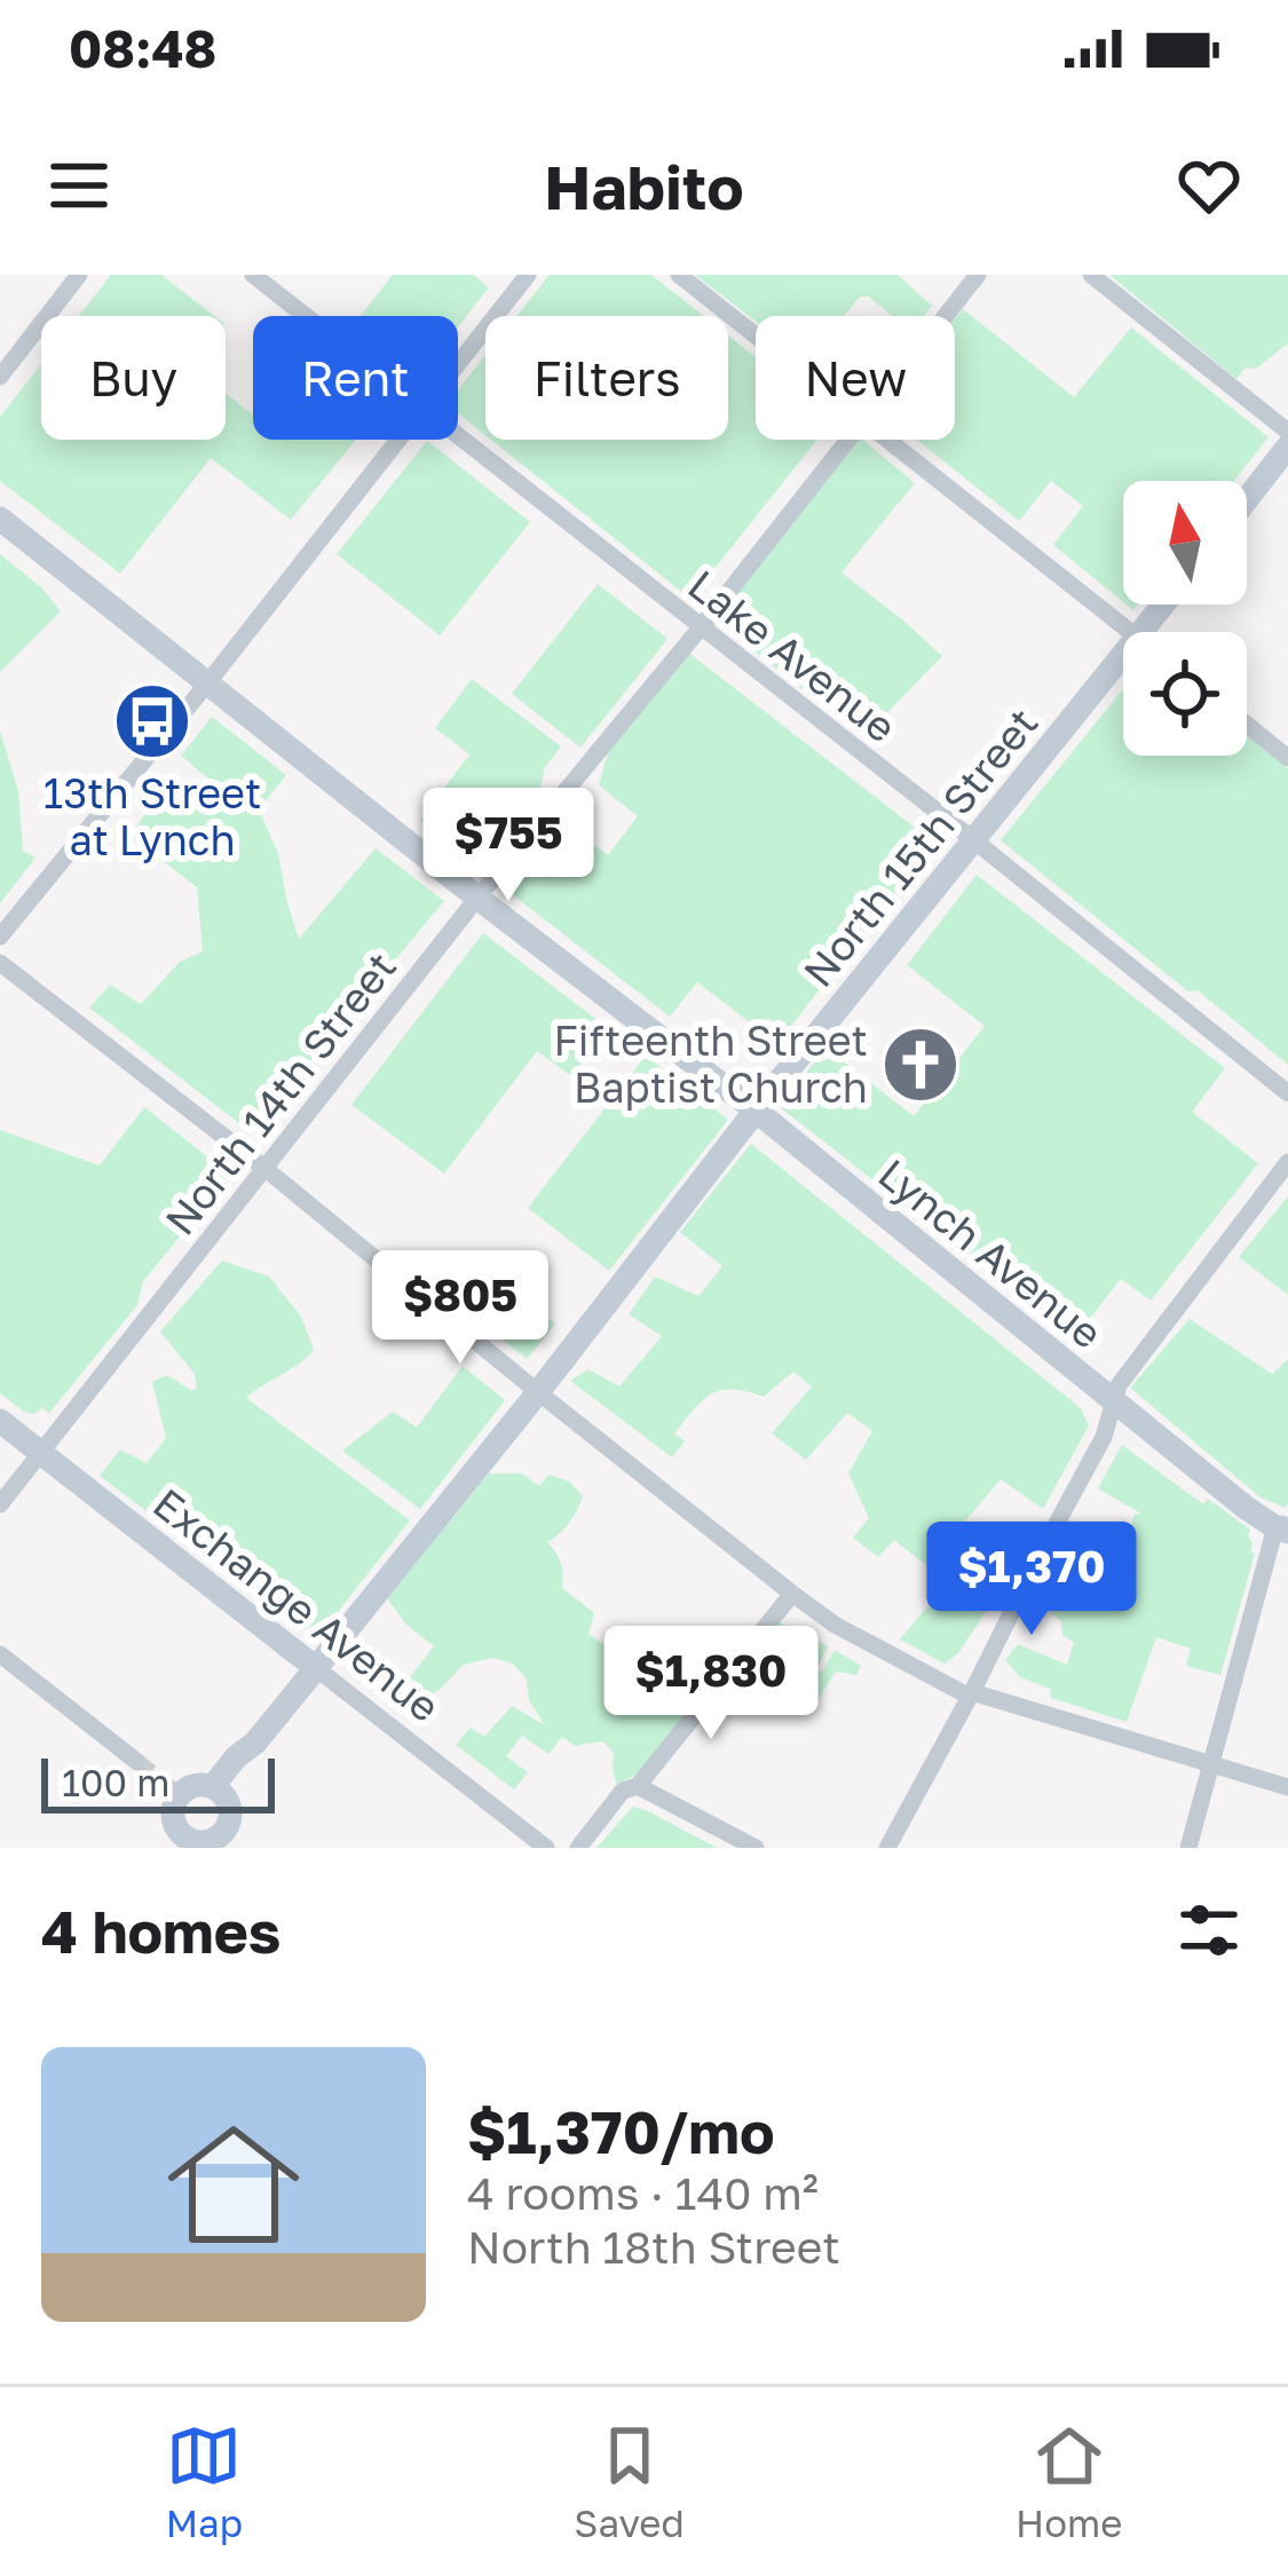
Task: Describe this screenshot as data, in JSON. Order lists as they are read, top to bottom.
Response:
{
  "streets": {
    "street": [
      "Lake Avenue",
      "North 15th Street",
      "North 14th Street",
      "Lynch Avenue",
      "Exchange Avenue"
    ]
  },
  "crossings": [
    ["Lake Avenue", "North 15th Street"],
    ["Lake Avenue", "North 14th Street"],
    ["North 15th Street", "Lynch Avenue"],
    ["North 15th Street", "Exchange Avenue"],
    ["North 14th Street", "Lynch Avenue"],
    ["North 14th Street", "Exchange Avenue"]
  ],
  "places": {
    "bus stop": ["13th Street at Lynch"],
    "church": ["Fifteenth Street Baptist Church"]
  },
  "scale_bar": "100 m",
  "north": "top",
  "page": {
    "status": "08:48",
    "header": "Habito",
    "chip": [
      "Buy",
      "Rent",
      "Filters",
      "New"
    ],
    "price": [
      "$755",
      "$805",
      "$1,370",
      "$1,830"
    ],
    "scale": "100 m",
    "heading": "4 homes",
    "list": [
      {
        "name": "$1,370/mo",
        "note": "4 rooms · 140 m² · North 18th Street"
      }
    ],
    "tabs": ["Map", "Saved", "Home"]
  }
}
